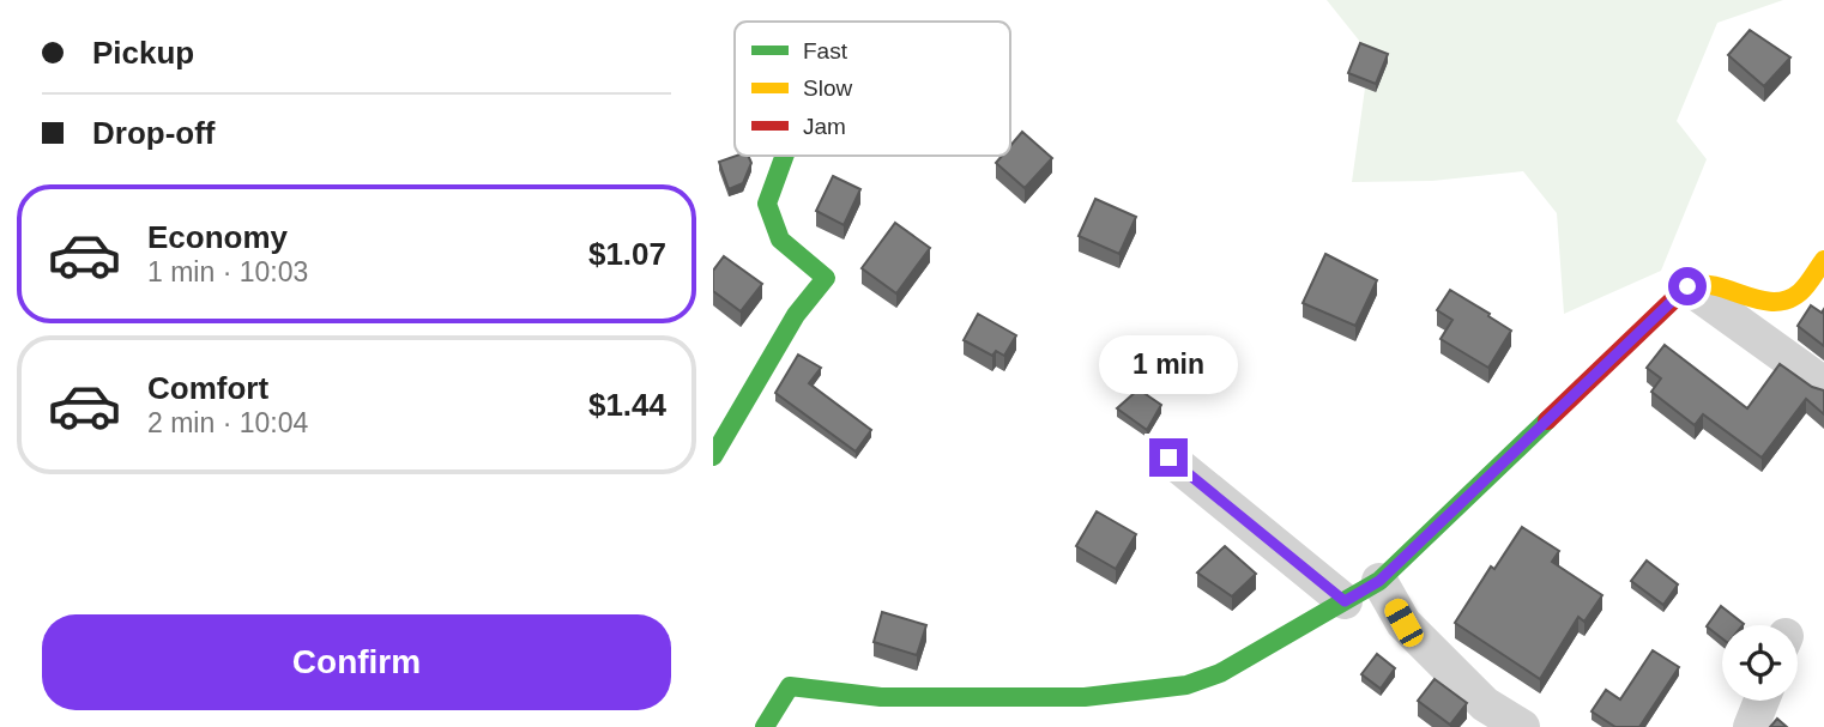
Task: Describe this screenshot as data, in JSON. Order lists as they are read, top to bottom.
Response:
{
  "legend": ["Fast", "Slow", "Jam"],
  "page": {
    "banner": ["Pickup", "Drop-off"],
    "list": [
      {
        "name": "Economy",
        "note": "1 min · 10:03",
        "value": "$1.07"
      },
      {
        "name": "Comfort",
        "note": "2 min · 10:04",
        "value": "$1.44"
      }
    ],
    "bubble": "1 min",
    "buttons": "Confirm"
  }
}
